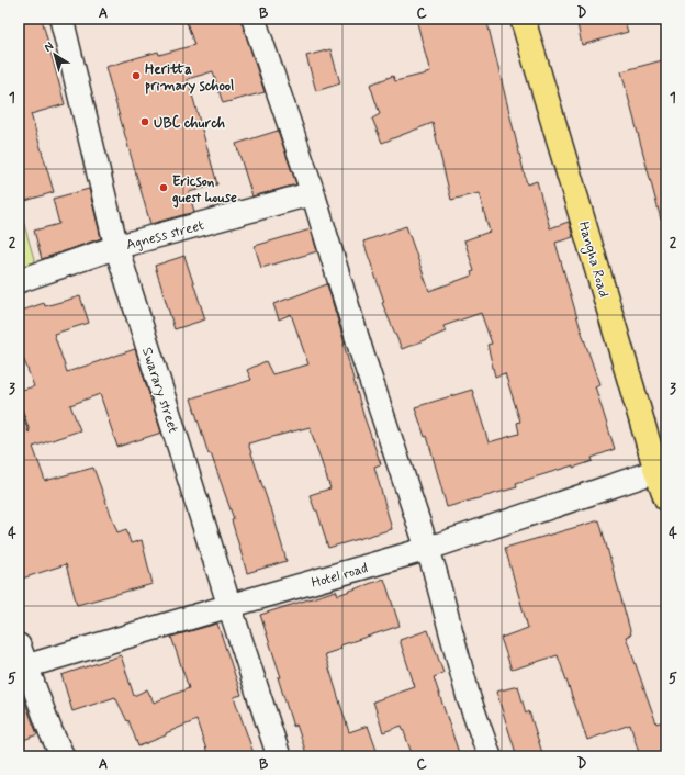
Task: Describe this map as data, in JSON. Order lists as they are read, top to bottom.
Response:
{
  "streets": {
    "highway": ["Hangha Road"],
    "street": ["Agness street", "Swarary street", "Hotel road"]
  },
  "crossings": [
    ["Agness street", "Swarary street"],
    ["Hangha Road", "Hotel road"],
    ["Swarary street", "Hotel road"]
  ],
  "places": ["Heritta primary school", "UBC church", "Ericson guest house"],
  "north": "top left",
  "grid": {
    "columns": [
      "A",
      "B",
      "C",
      "D"
    ],
    "rows": [
      "1",
      "2",
      "3",
      "4",
      "5"
    ]
  }
}
